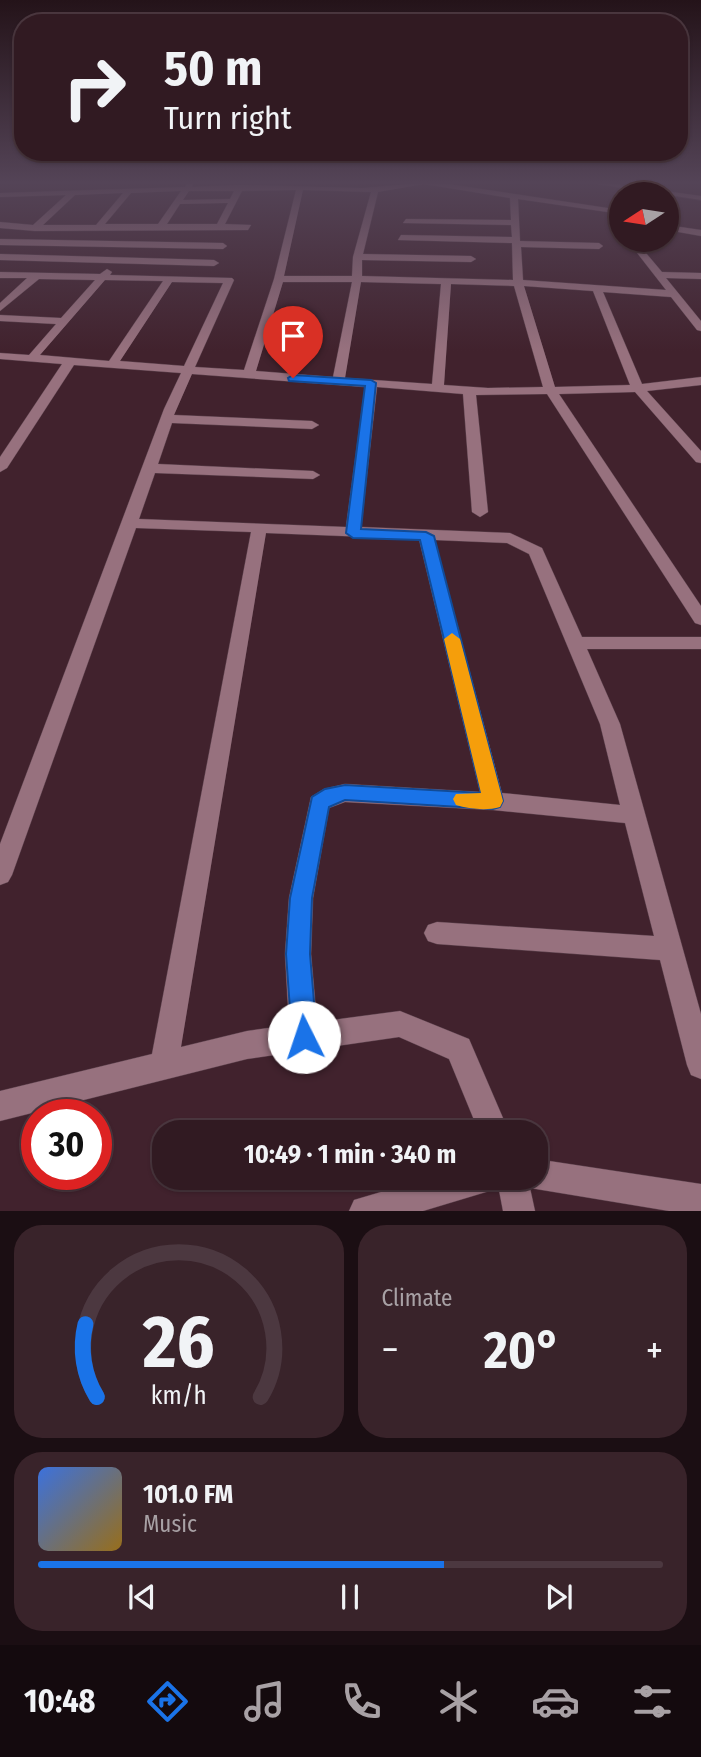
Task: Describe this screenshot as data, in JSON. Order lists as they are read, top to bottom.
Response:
{
  "north": "left",
  "page": {
    "turn": ["50 m", "Turn right"],
    "limit": "30",
    "trip": "10:49 · 1 min · 340 m",
    "tile": "Climate",
    "heat": ["−", "20°", "+"],
    "song": ["101.0 FM", "Music"],
    "tabs": "10:48",
    "gauge": ["26", "km/h"]
  }
}
